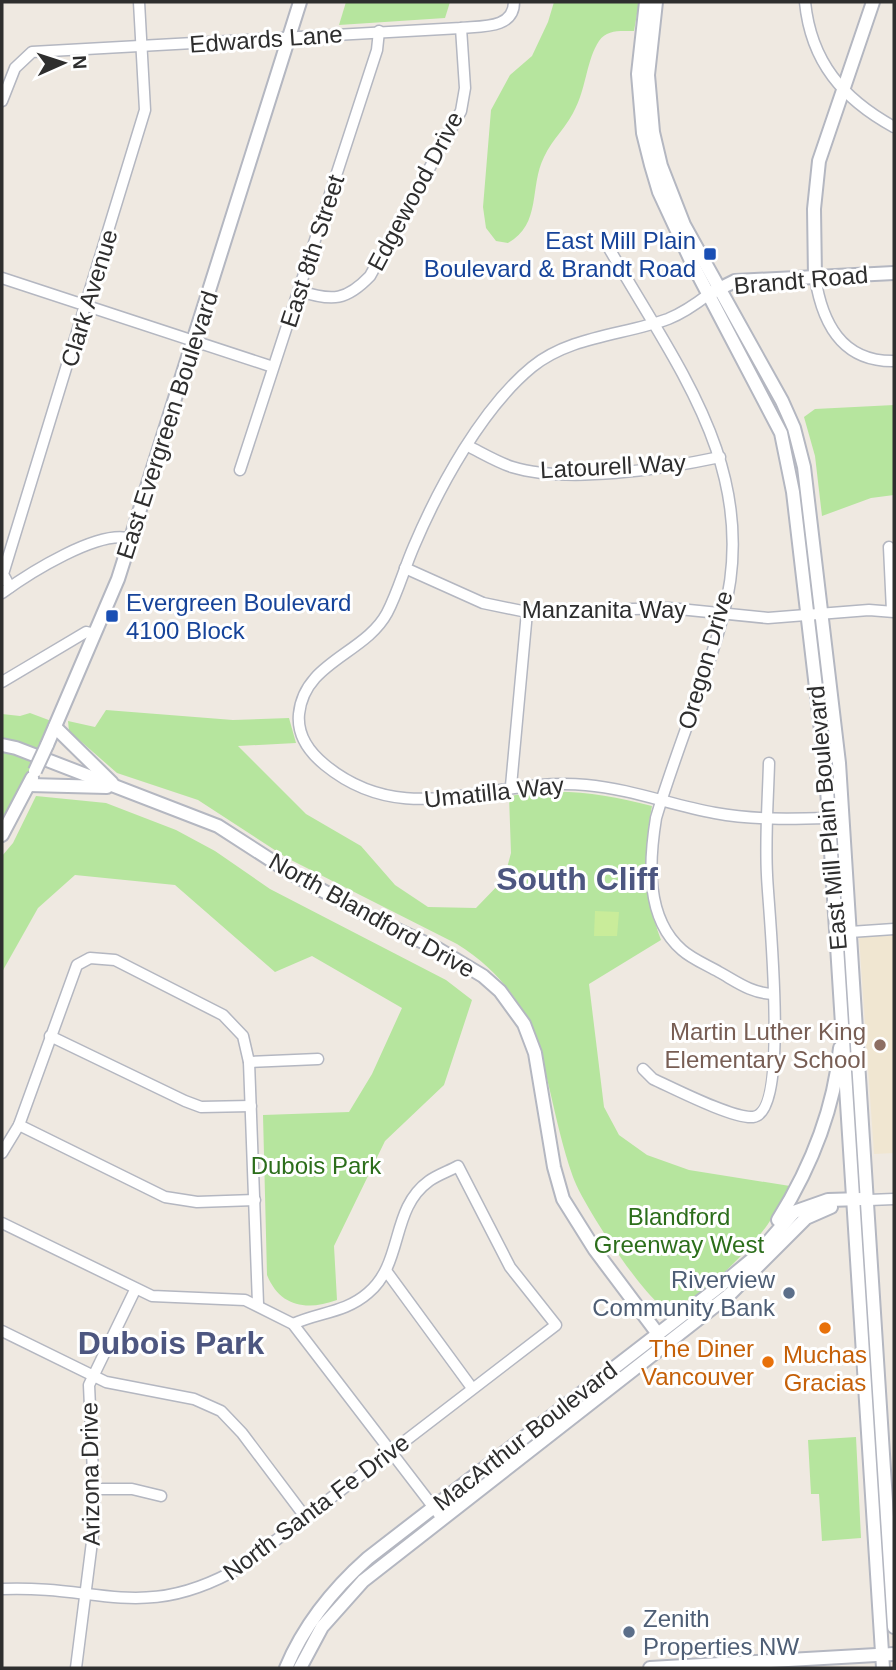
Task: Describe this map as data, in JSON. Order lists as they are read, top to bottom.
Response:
{
  "streets": {
    "street": [
      "Edwards Lane",
      "Edgewood Drive",
      "East 8th Street",
      "Brandt Road",
      "Clark Avenue",
      "East Evergreen Boulevard",
      "Latourell Way",
      "Manzanita Way",
      "Oregon Drive",
      "Umatilla Way",
      "East Mill Plain Boulevard",
      "North Blandford Drive",
      "MacArthur Boulevard",
      "Arizona Drive",
      "North Santa Fe Drive"
    ]
  },
  "crossings": [
    ["Edwards Lane", "Edgewood Drive"],
    ["Edwards Lane", "East 8th Street"],
    ["Edwards Lane", "Clark Avenue"],
    ["Edwards Lane", "East Evergreen Boulevard"],
    ["Edgewood Drive", "East 8th Street"],
    ["Brandt Road", "East Mill Plain Boulevard"],
    ["Latourell Way", "Oregon Drive"],
    ["Manzanita Way", "Oregon Drive"],
    ["Manzanita Way", "Umatilla Way"],
    ["Manzanita Way", "East Mill Plain Boulevard"],
    ["Oregon Drive", "Umatilla Way"],
    ["Umatilla Way", "East Mill Plain Boulevard"],
    ["East Mill Plain Boulevard", "MacArthur Boulevard"],
    ["North Blandford Drive", "MacArthur Boulevard"],
    ["Arizona Drive", "North Santa Fe Drive"]
  ],
  "districts": ["South Cliff", "Dubois Park"],
  "parks": ["Dubois Park", "Blandford Greenway West"],
  "places": {
    "transit": ["East Mill Plain Boulevard & Brandt Road", "Evergreen Boulevard 4100 Block"],
    "other": [
      "Martin Luther King Elementary School",
      "Riverview Community Bank",
      "Muchas Gracias",
      "The Diner Vancouver",
      "Zenith Properties NW"
    ]
  },
  "north": "right"
}
